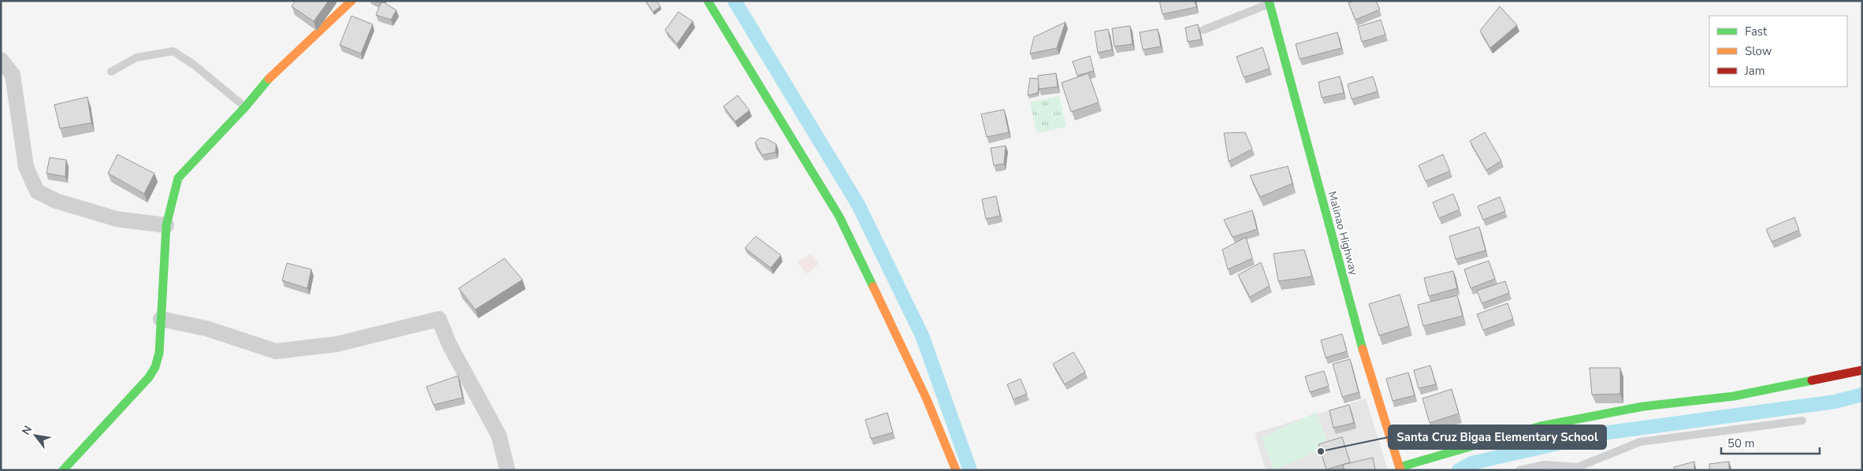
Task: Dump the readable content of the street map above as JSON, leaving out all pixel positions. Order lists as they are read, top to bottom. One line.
{"streets":{"street":["Malinao Highway"]},"places":["Santa Cruz Bigaa Elementary School"],"legend":["Fast","Slow","Jam"],"scale_bar":"50 m","north":"top left"}
